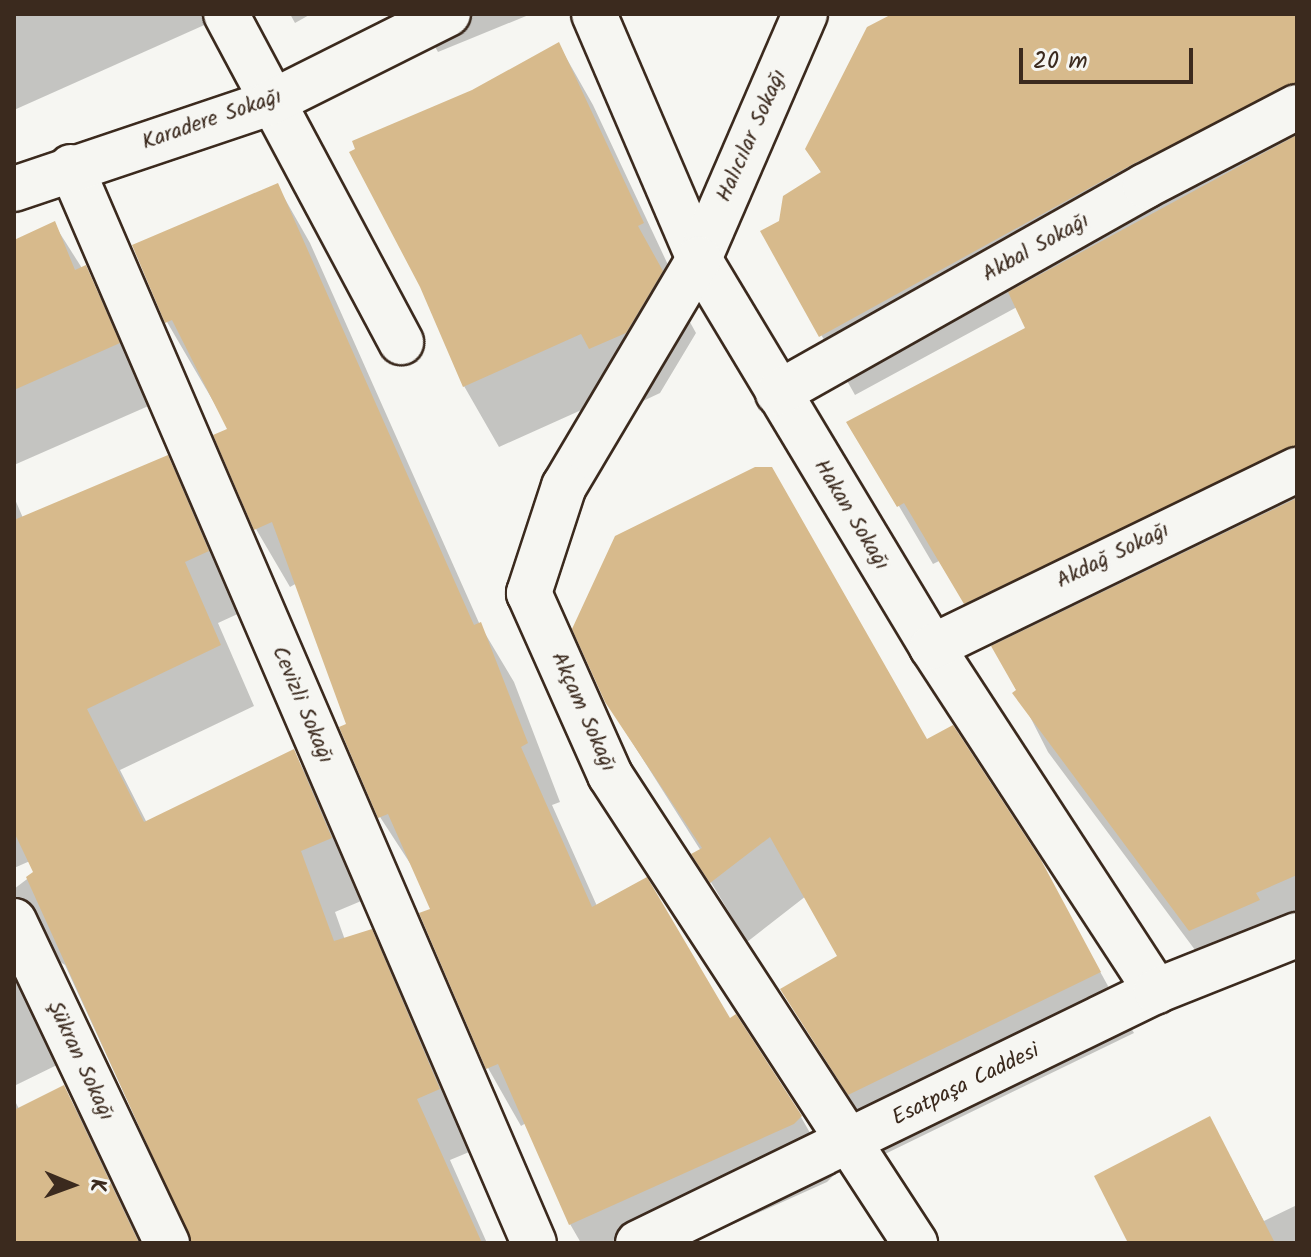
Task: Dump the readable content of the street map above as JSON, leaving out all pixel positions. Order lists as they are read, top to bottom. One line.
{"streets":{"street":["Karadere Sokağı","Halıcılar Sokağı","Akbal Sokağı","Hakan Sokağı","Akdağ Sokağı","Cevizli Sokağı","Akçam Sokağı","Şükran Sokağı","Esatpaşa Caddesi"]},"crossings":[["Karadere Sokağı","Cevizli Sokağı"],["Halıcılar Sokağı","Hakan Sokağı"],["Halıcılar Sokağı","Akçam Sokağı"],["Akbal Sokağı","Hakan Sokağı"],["Hakan Sokağı","Akdağ Sokağı"],["Hakan Sokağı","Akçam Sokağı"],["Hakan Sokağı","Esatpaşa Caddesi"],["Akçam Sokağı","Esatpaşa Caddesi"]],"scale_bar":"20 m","north":"right"}
